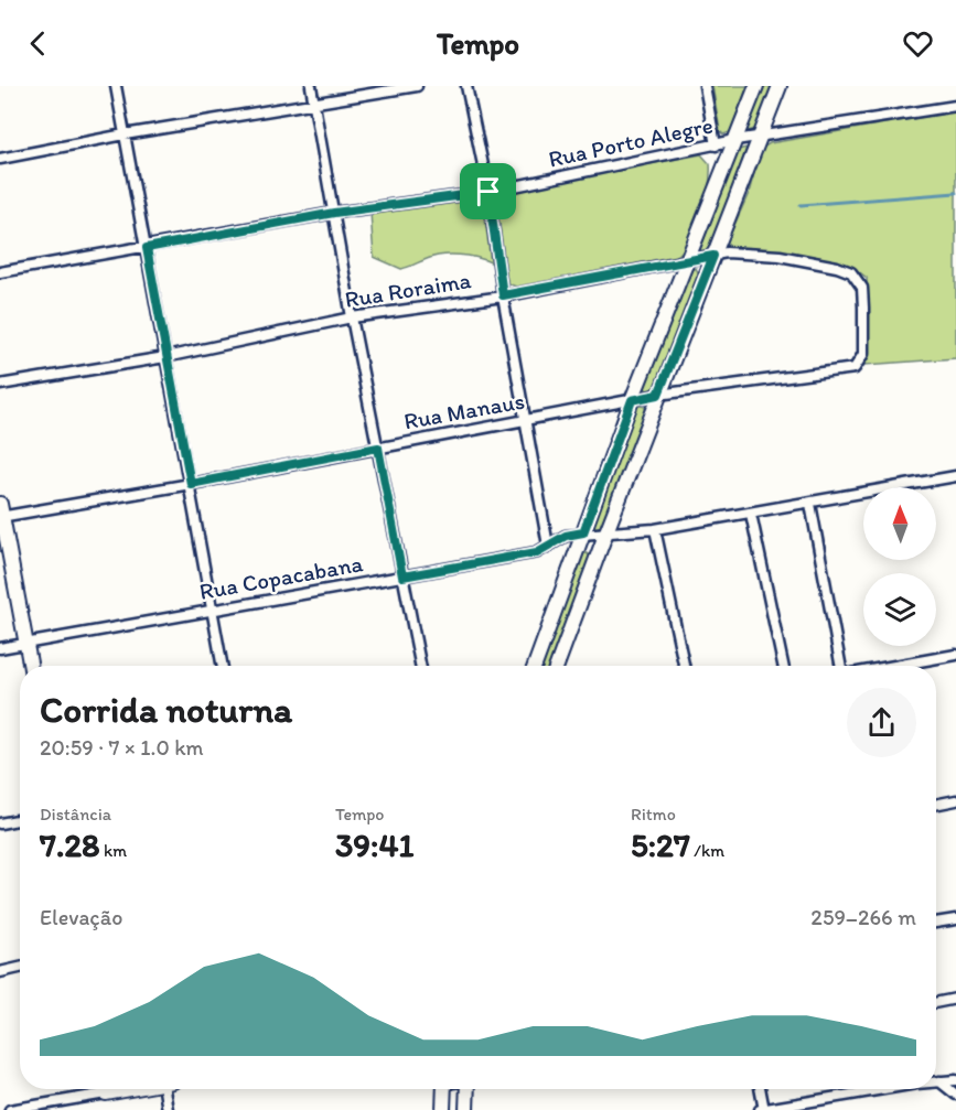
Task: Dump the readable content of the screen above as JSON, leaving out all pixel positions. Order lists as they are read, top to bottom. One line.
{"streets":{"street":["Rua Porto Alegre","Rua Roraima","Rua Manaus","Rua Copacabana"]},"crossings":[["Rua Roraima","Rua Manaus"]],"north":"top","page":{"header":"Tempo","heading":["Corrida noturna","20:59 · 7 × 1.0 km"],"stats":[["Distância","7.28 km"],["Tempo","39:41"],["Ritmo","5:27 /km"]],"chart":["Elevação","259–266 m"]}}
